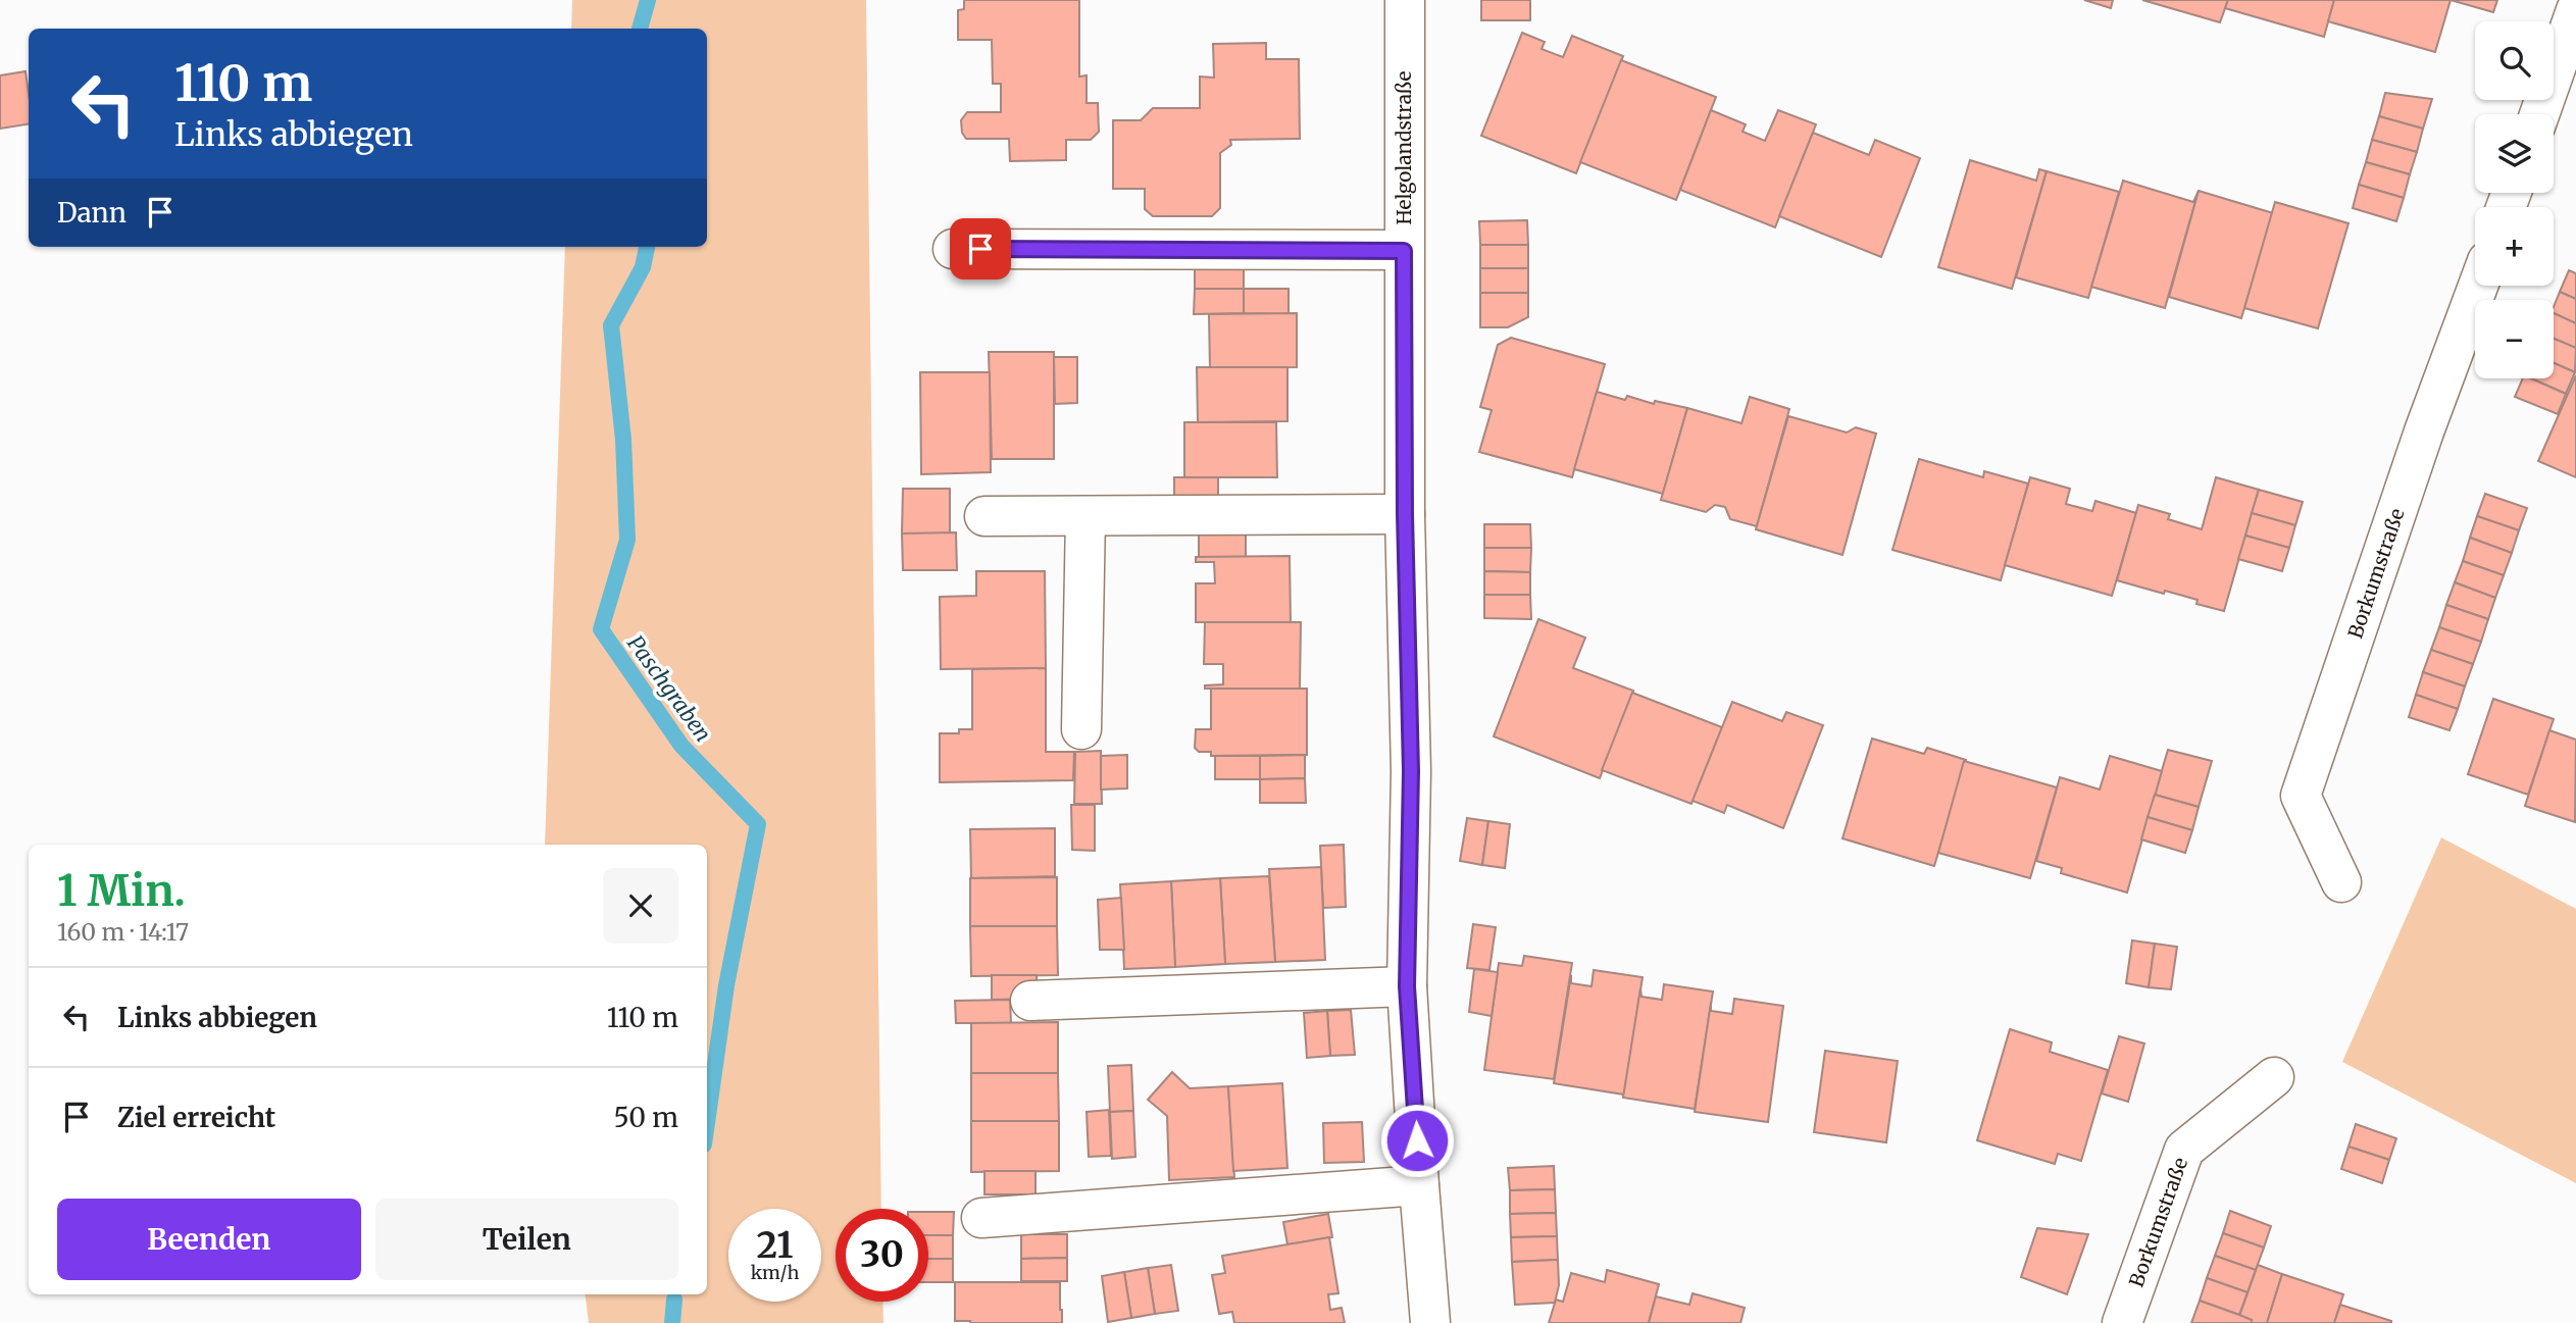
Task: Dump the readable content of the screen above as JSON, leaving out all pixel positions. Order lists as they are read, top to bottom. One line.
{"streets":{"street":["Helgolandstraße","Borkumstraße"]},"water":["Paschgraben"],"page":{"map_buttons":["+","−"],"turn":["110 m","Links abbiegen"],"then":"Dann","heading":["1 Min.","160 m · 14:17"],"list":[{"name":"Links abbiegen","value":"110 m"},{"name":"Ziel erreicht","value":"50 m"}],"buttons":["Beenden","Teilen"],"speed":"21 km/h","limit":"30"}}
